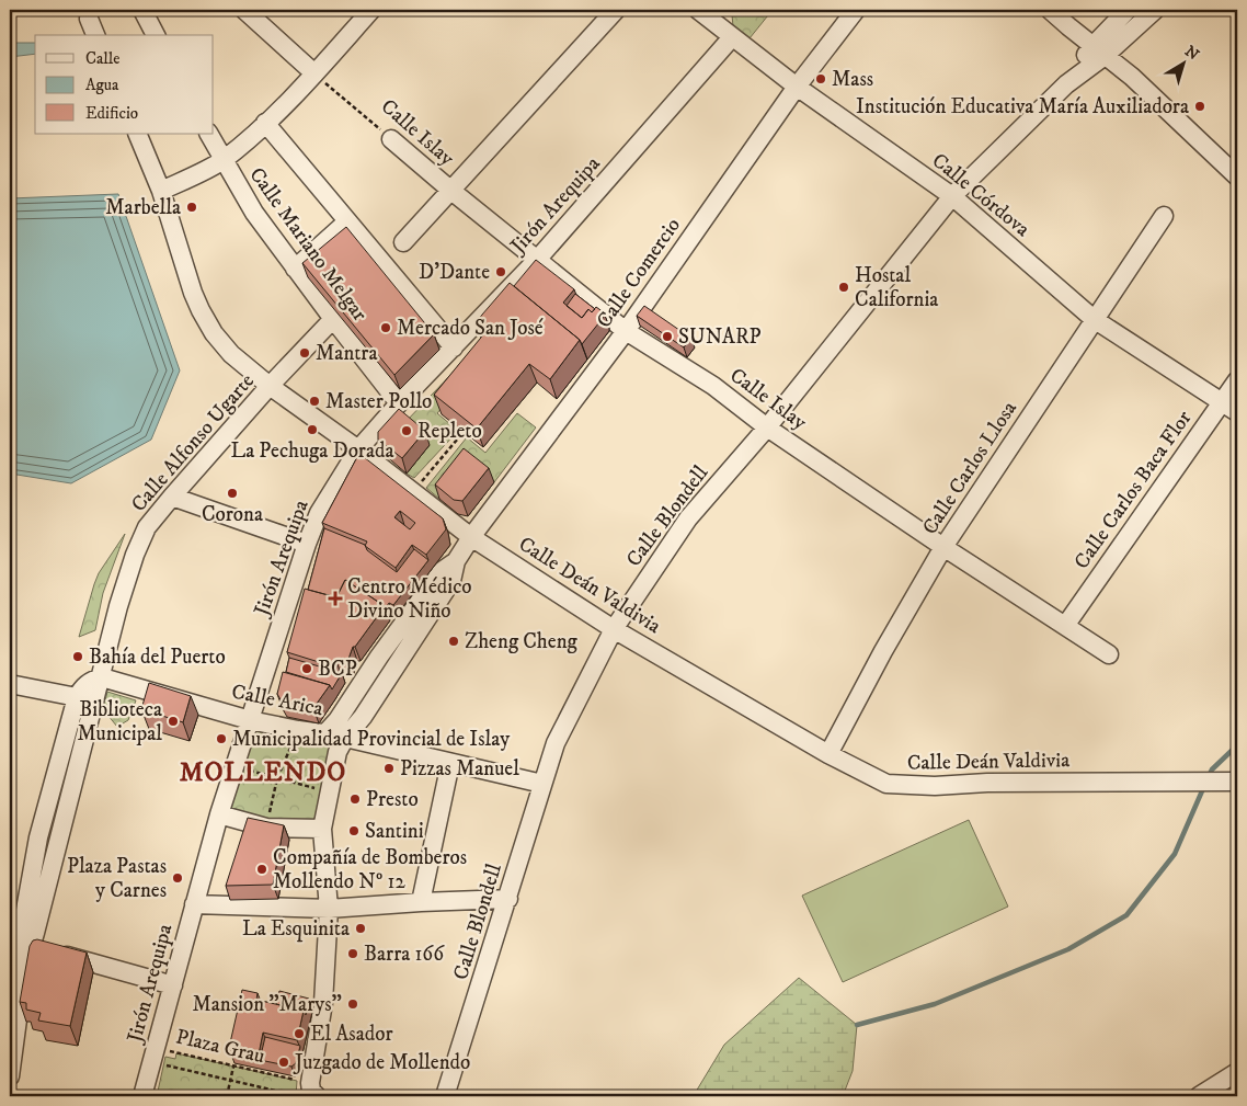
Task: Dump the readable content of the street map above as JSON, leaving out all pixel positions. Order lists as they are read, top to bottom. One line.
{"streets":{"street":["Calle Islay","Calle Córdova","Jirón Arequipa","Calle Mariano Melgar","Calle Comercio","Calle Alfonso Ugarte","Calle Carlos Llosa","Calle Carlos Baca Flor","Calle Blondell","Calle Deán Valdivia","Calle Arica"],"path":["Plaza Grau"]},"crossings":[["Calle Islay","Jirón Arequipa"],["Calle Islay","Calle Comercio"],["Calle Islay","Calle Carlos Llosa"],["Calle Islay","Calle Carlos Baca Flor"],["Calle Islay","Calle Blondell"],["Calle Córdova","Jirón Arequipa"],["Calle Córdova","Calle Comercio"],["Calle Córdova","Calle Carlos Llosa"],["Calle Córdova","Calle Carlos Baca Flor"],["Calle Córdova","Calle Blondell"],["Jirón Arequipa","Calle Mariano Melgar"],["Jirón Arequipa","Calle Deán Valdivia"],["Jirón Arequipa","Calle Arica"],["Jirón Arequipa","Plaza Grau"],["Calle Mariano Melgar","Calle Alfonso Ugarte"],["Calle Comercio","Calle Deán Valdivia"],["Calle Comercio","Calle Arica"],["Calle Comercio","Plaza Grau"],["Calle Alfonso Ugarte","Calle Deán Valdivia"],["Calle Alfonso Ugarte","Calle Arica"],["Calle Carlos Llosa","Calle Deán Valdivia"],["Calle Blondell","Calle Deán Valdivia"],["Calle Blondell","Calle Arica"]],"districts":["MOLLENDO"],"places":{"other":["Mass","Institución Educativa María Auxiliadora","Marbella","D'Dante","Hostal California","Mercado San José","SUNARP","Mantra","Master Pollo","La Pechuga Dorada","Repleto","Corona","Zheng Cheng","Bahía del Puerto","BCP","Biblioteca Municipal","Municipalidad Provincial de Islay","Pizzas Manuel","Presto","Santini","Compañía de Bomberos Mollendo Nº 12","Plaza Pastas y Carnes","La Esquinita","Barra 166","Mansion \"Marys\"","El Asador","Juzgado de Mollendo"],"health":["Centro Médico Divino Niño"]},"legend":["Calle","Agua","Edificio"],"north":"top right"}
